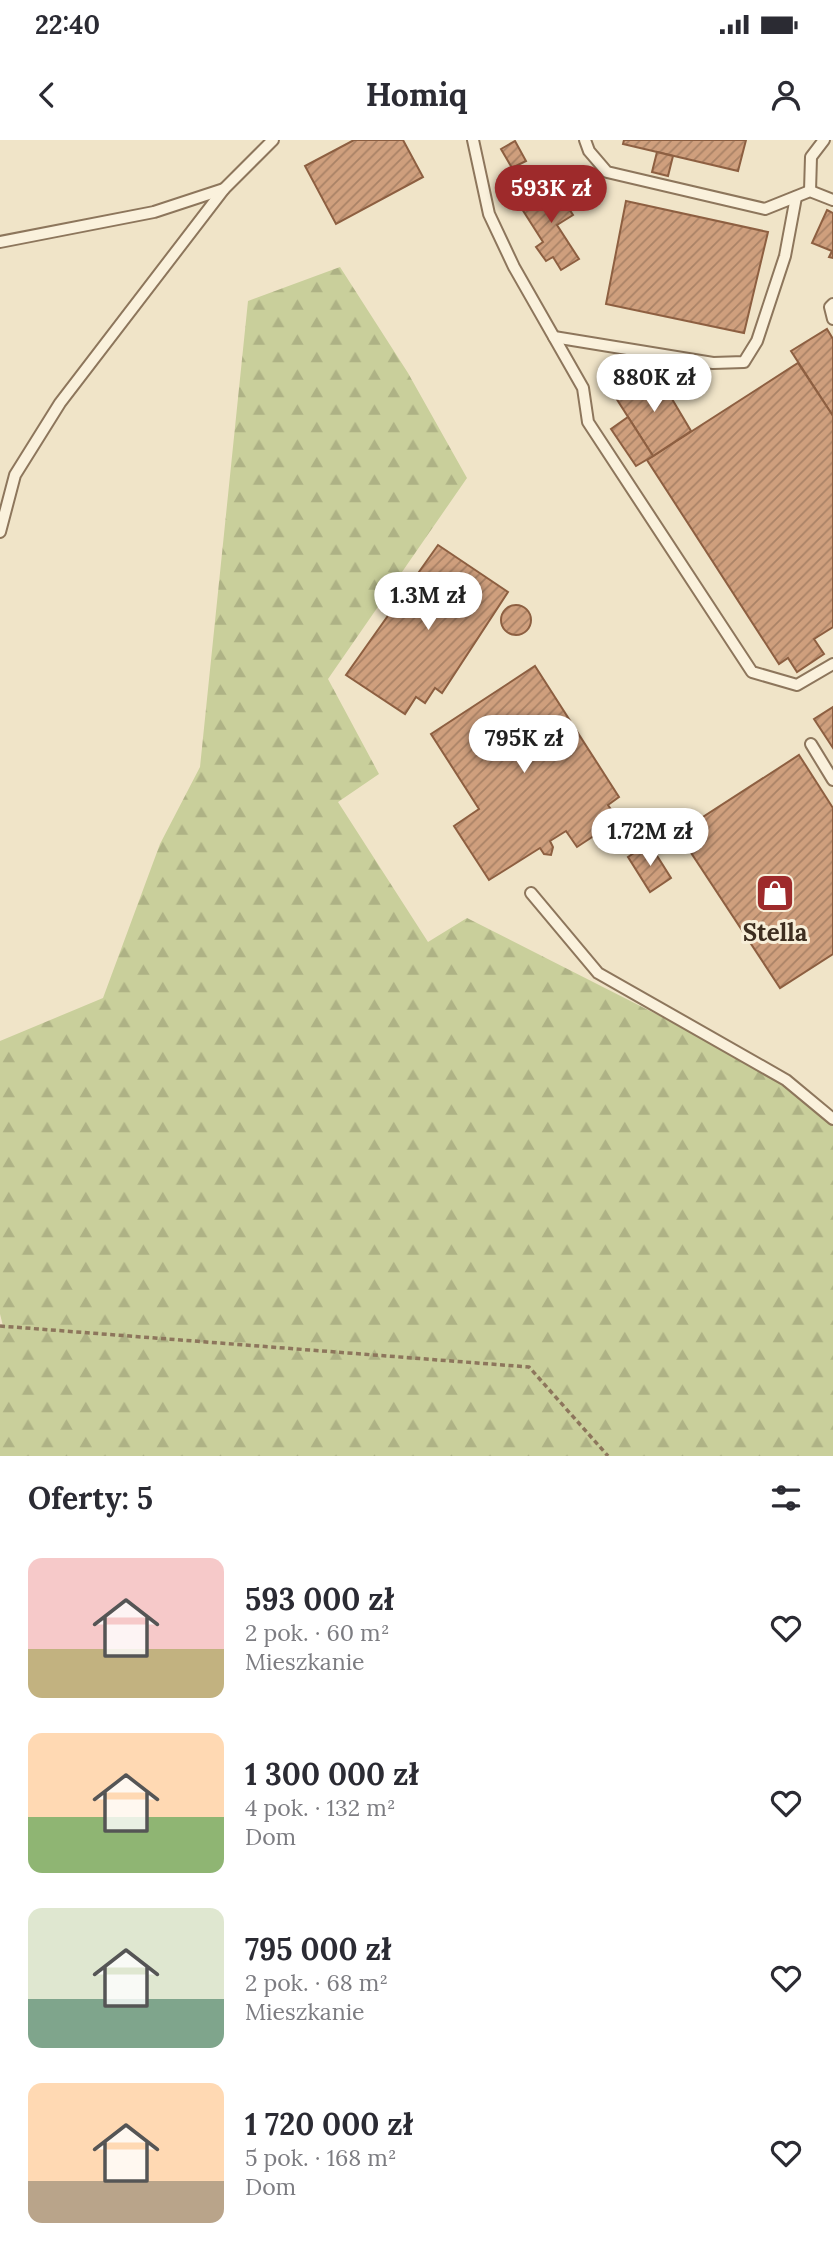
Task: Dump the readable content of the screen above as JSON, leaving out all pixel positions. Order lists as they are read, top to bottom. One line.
{"places":{"shop":["Stella"]},"page":{"status":"22:40","header":"Homiq","price":["593K zł","880K zł","1.3M zł","795K zł","1.72M zł"],"heading":"Oferty: 5","list":[{"name":"593 000 zł","note":"2 pok. · 60 m² · Mieszkanie"},{"name":"1 300 000 zł","note":"4 pok. · 132 m² · Dom"},{"name":"795 000 zł","note":"2 pok. · 68 m² · Mieszkanie"},{"name":"1 720 000 zł","note":"5 pok. · 168 m² · Dom"}]}}
